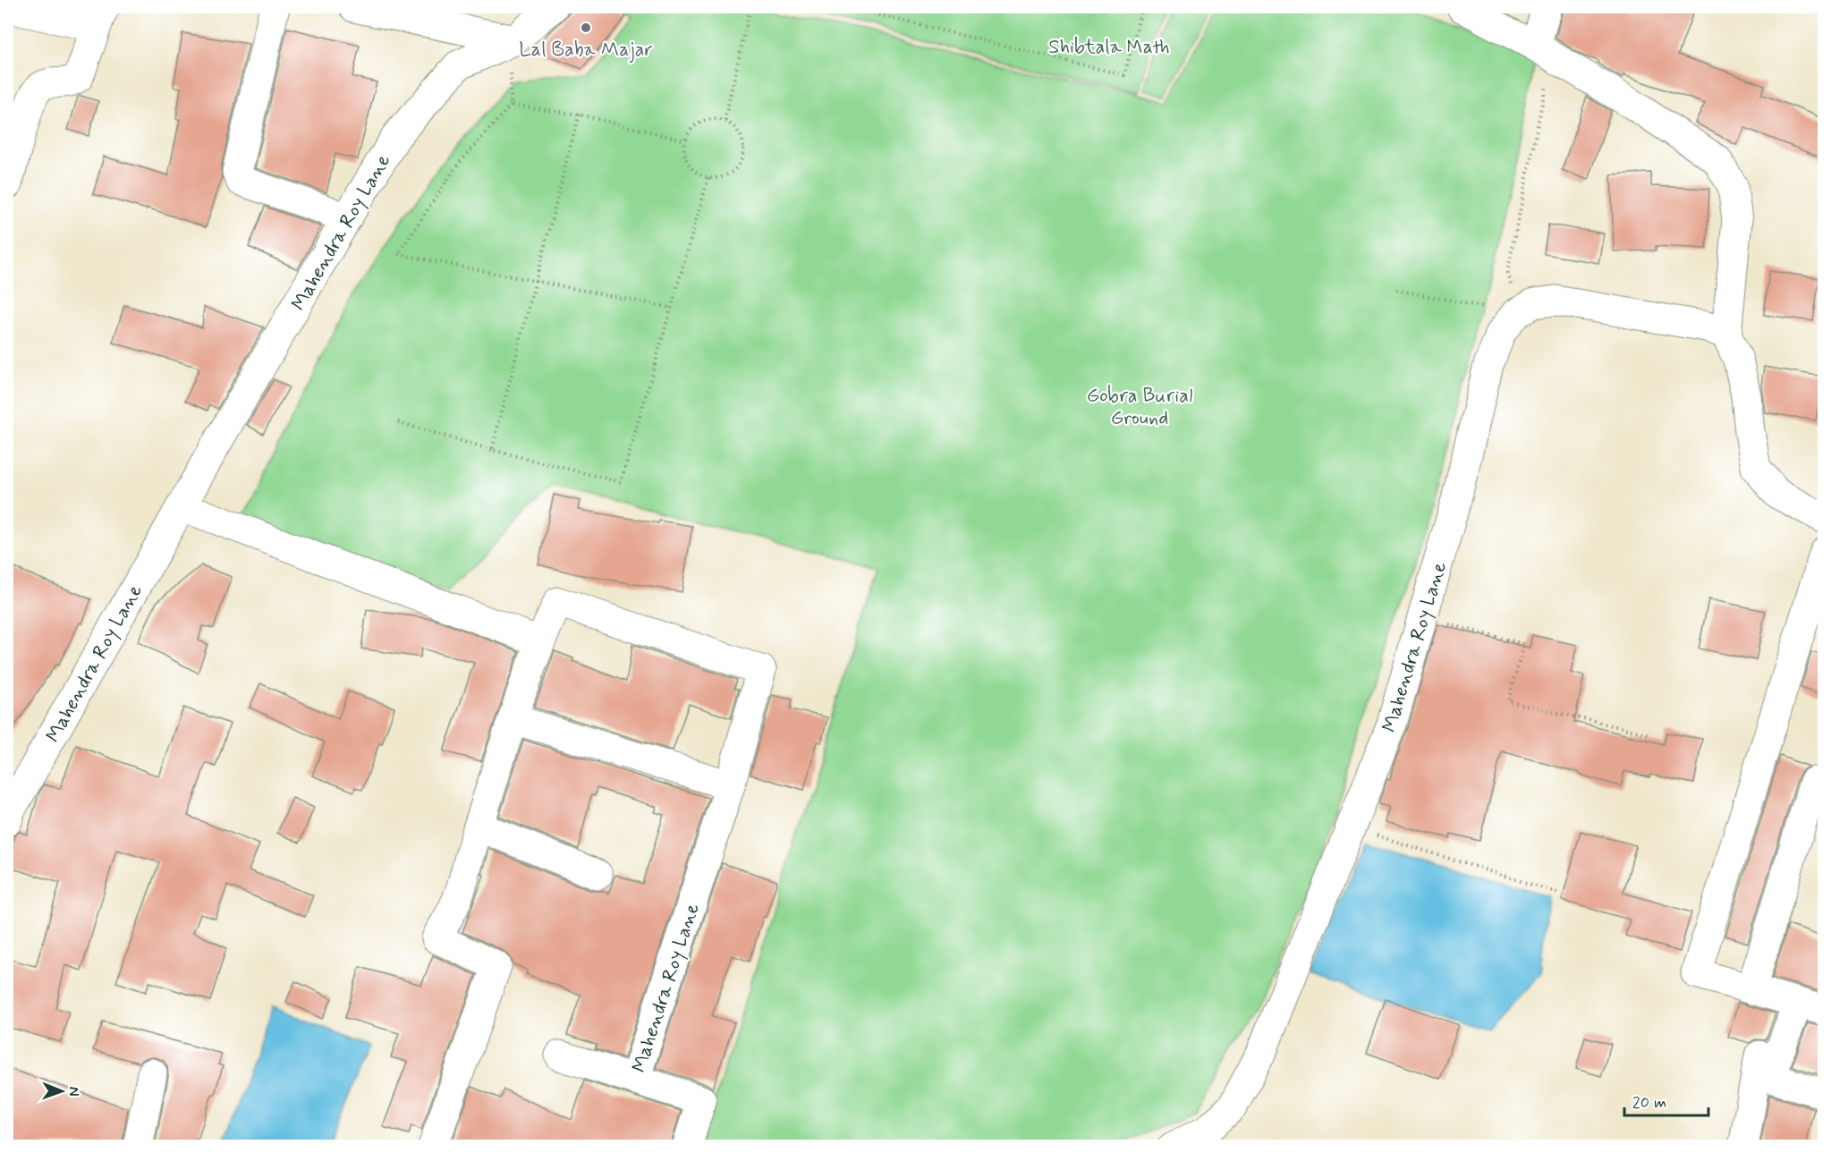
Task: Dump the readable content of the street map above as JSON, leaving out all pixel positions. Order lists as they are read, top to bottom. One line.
{"streets":{"street":["Mahendra Roy Lane"]},"parks":["Shibtala Math","Gobra Burial Ground"],"places":["Lal Baba Majar"],"scale_bar":"20 m","north":"right"}
